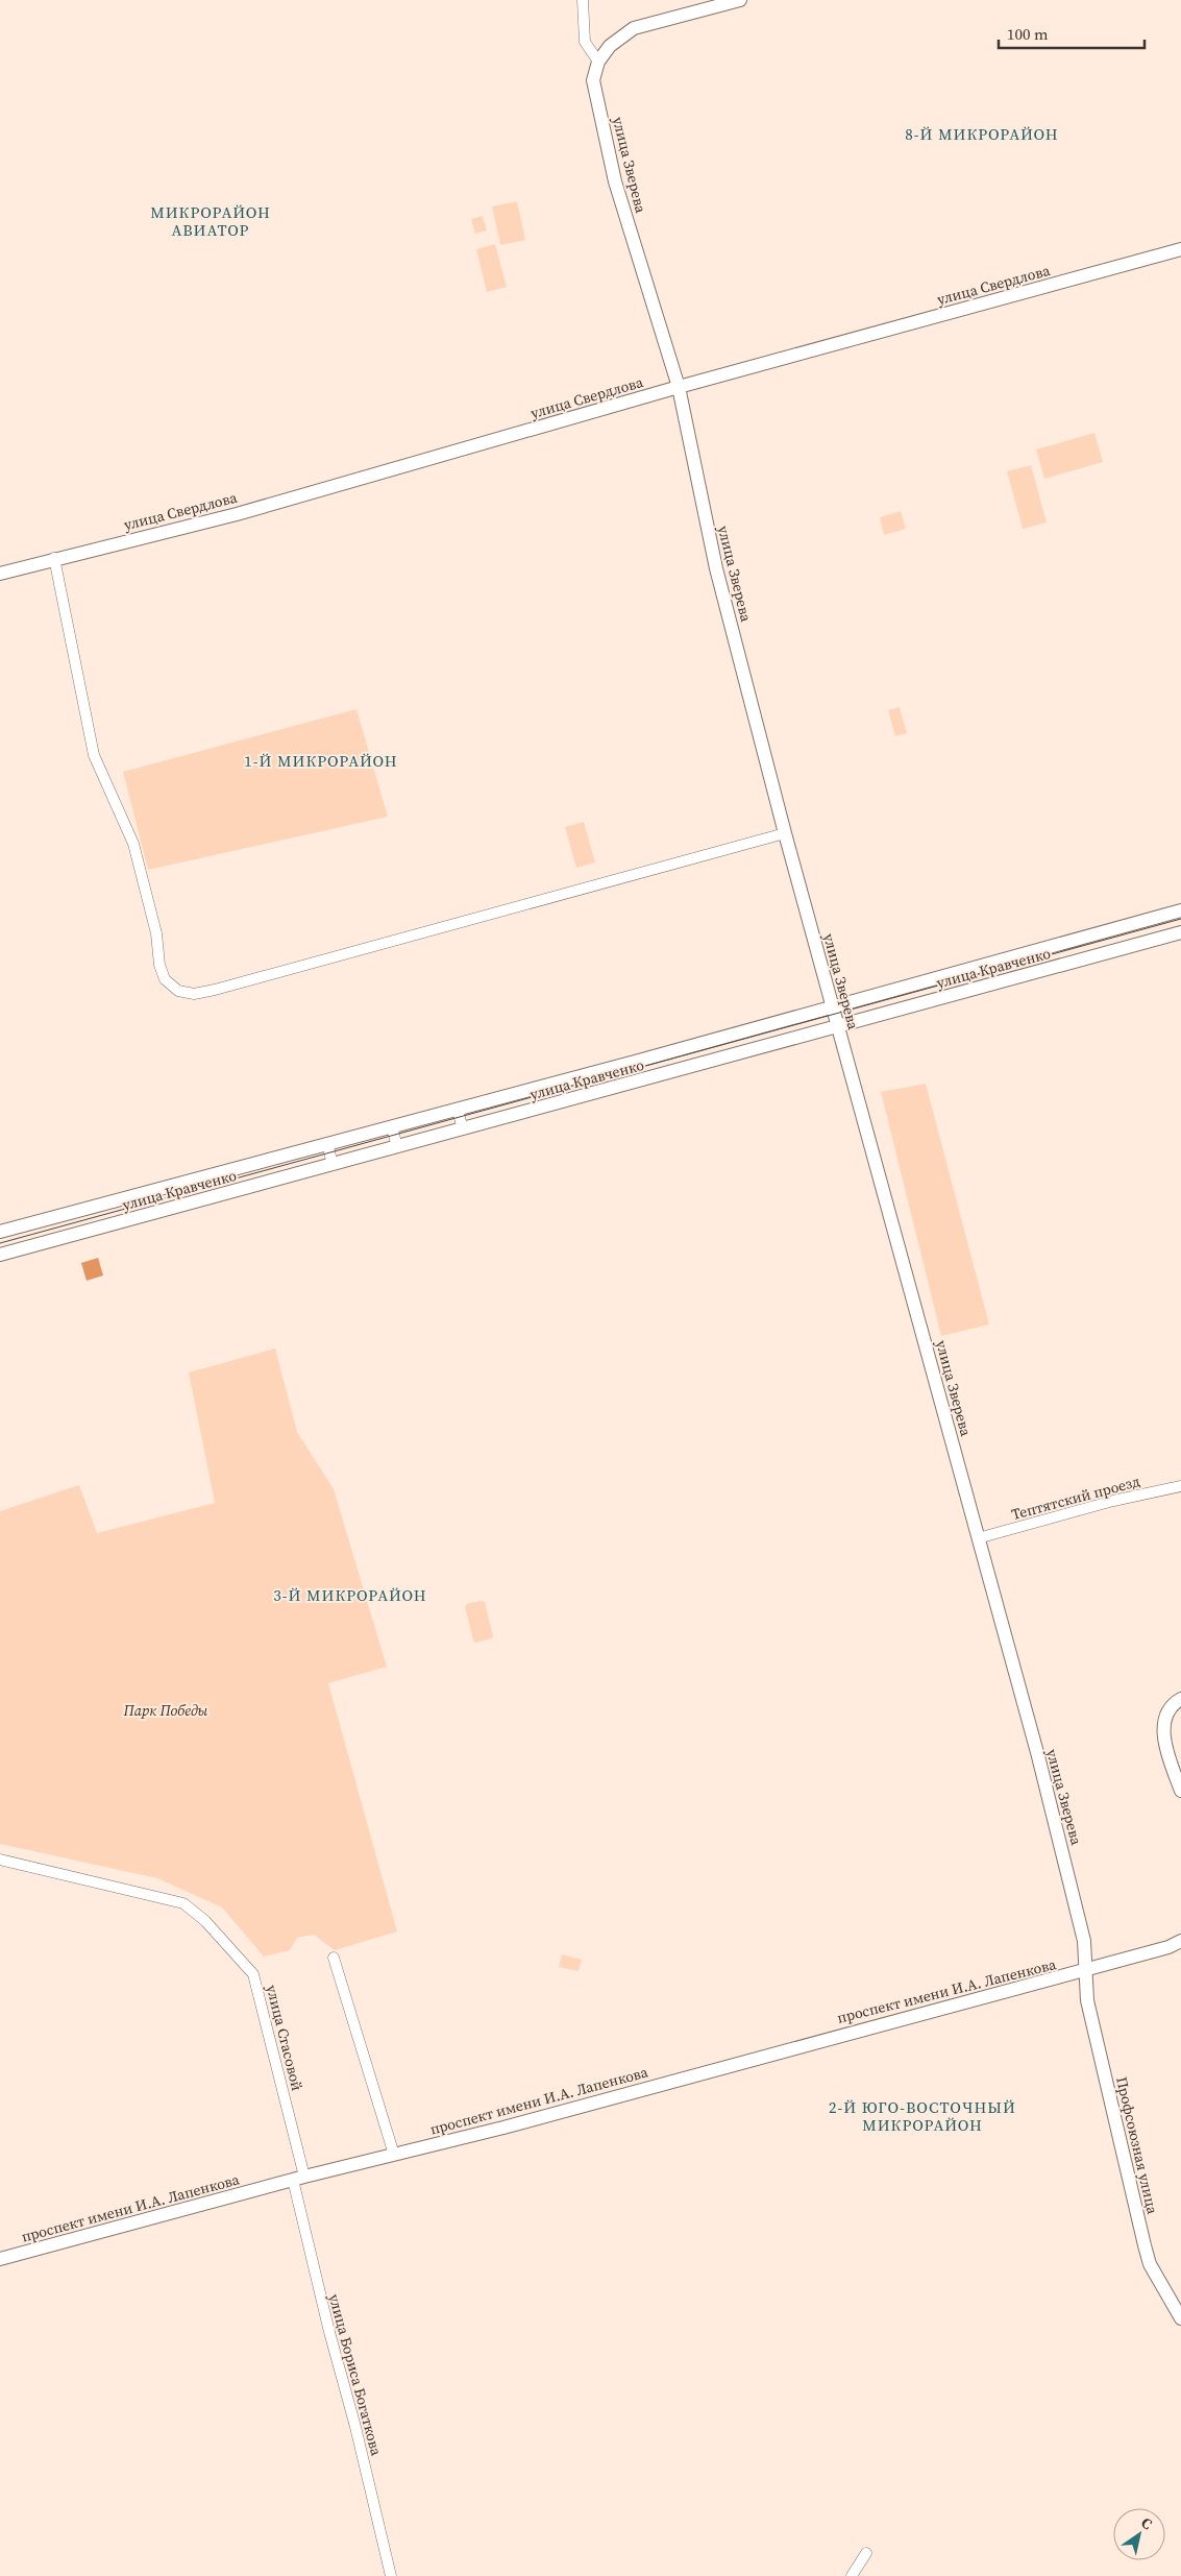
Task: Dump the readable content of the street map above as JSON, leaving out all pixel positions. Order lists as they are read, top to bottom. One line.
{"streets":{"main road":["улица Зверева","улица Свердлова","улица Кравченко","проспект имени И.А. Лапенкова","Профсоюзная улица"],"street":["Тептятский проезд","улица Стасовой","улица Бориса Богаткова"]},"crossings":[["улица Зверева","улица Свердлова"],["улица Зверева","улица Кравченко"],["улица Зверева","Тептятский проезд"],["улица Зверева","проспект имени И.А. Лапенкова"],["улица Зверева","Профсоюзная улица"],["проспект имени И.А. Лапенкова","улица Стасовой"],["проспект имени И.А. Лапенкова","Профсоюзная улица"],["проспект имени И.А. Лапенкова","улица Бориса Богаткова"],["улица Стасовой","улица Бориса Богаткова"]],"districts":["8-Й МИКРОРАЙОН","МИКРОРАЙОН АВИАТОР","1-Й МИКРОРАЙОН","3-Й МИКРОРАЙОН","2-Й ЮГО-ВОСТОЧНЫЙ МИКРОРАЙОН"],"parks":["Парк Победы"],"scale_bar":"100 m","north":"top right"}
